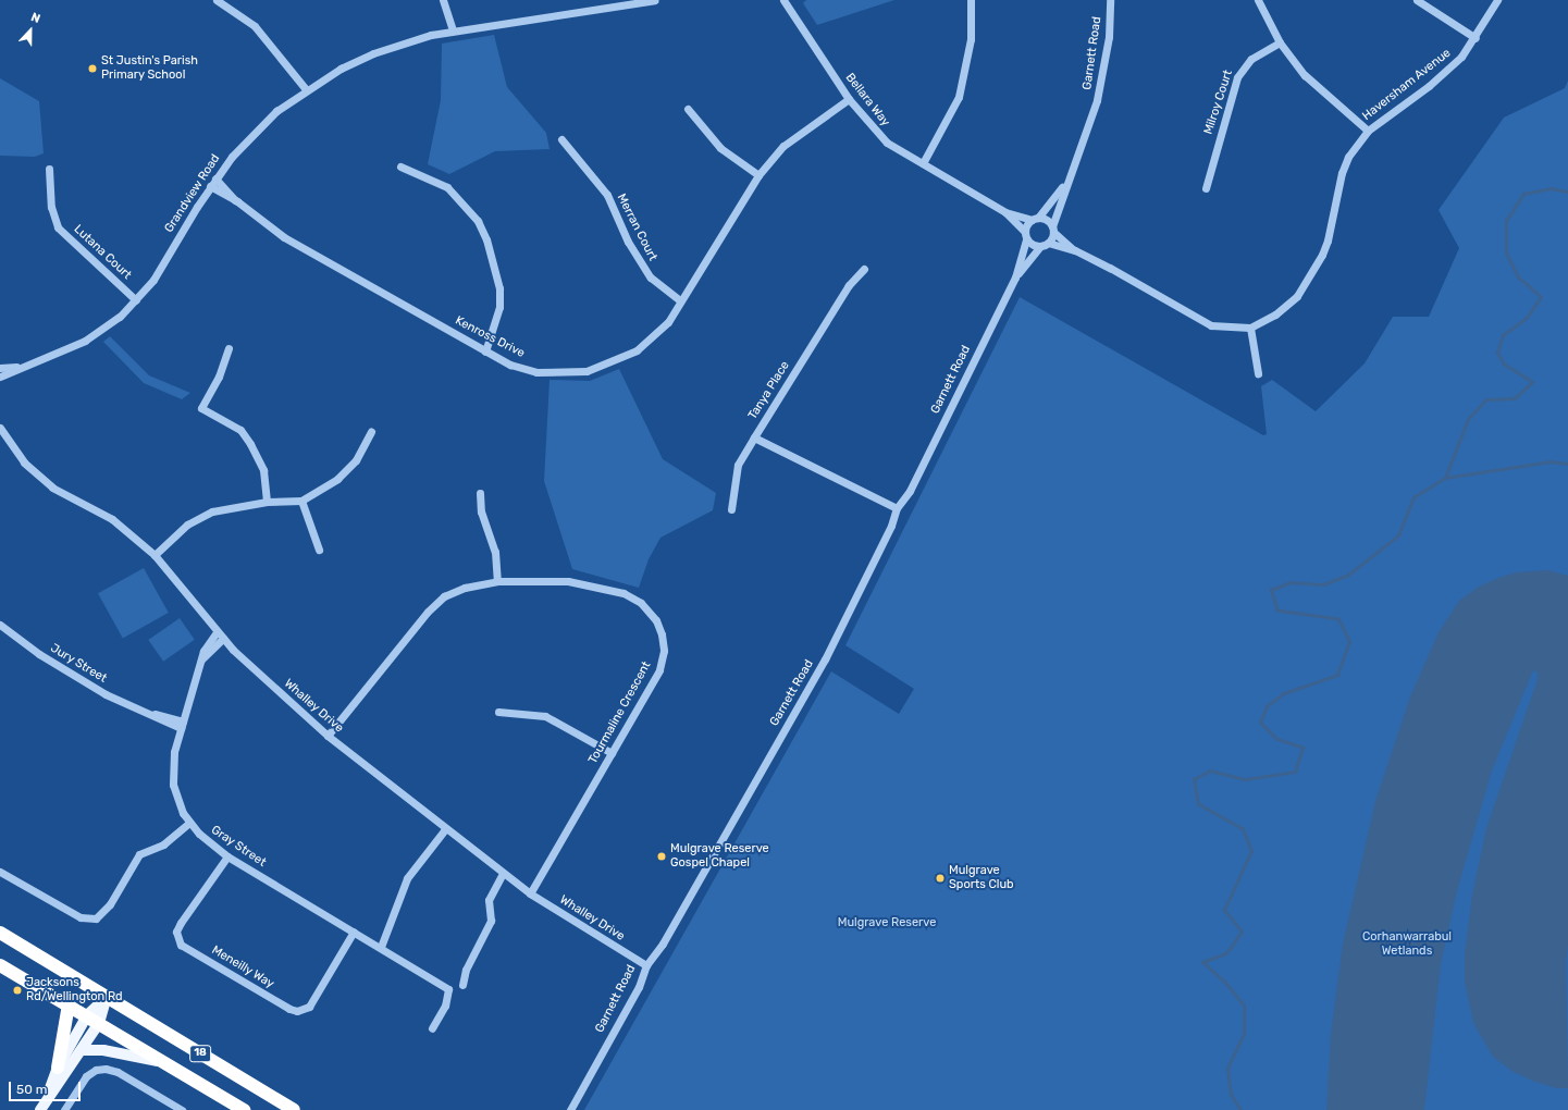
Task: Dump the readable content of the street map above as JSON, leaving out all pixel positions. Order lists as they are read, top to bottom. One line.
{"streets":{"highway":["18"],"street":["Garnett Road","Haversham Avenue","Bellara Way","Milroy Court","Grandview Road","Merran Court","Lutana Court","Kenross Drive","Tanya Place","Jury Street","Whalley Drive","Tourmaline Crescent","Gray Street","Meneilly Way"]},"crossings":[["Garnett Road","Haversham Avenue"],["Garnett Road","Bellara Way"],["Garnett Road","Tanya Place"],["Garnett Road","Whalley Drive"],["Haversham Avenue","Bellara Way"],["Bellara Way","Kenross Drive"],["Grandview Road","Lutana Court"],["Grandview Road","Kenross Drive"],["Merran Court","Kenross Drive"],["Jury Street","Gray Street"],["Whalley Drive","Tourmaline Crescent"],["Whalley Drive","Gray Street"],["Gray Street","Meneilly Way"]],"parks":["Mulgrave Reserve","Corhanwarrabul Wetlands"],"places":["St Justin's Parish Primary School","Mulgrave Reserve Gospel Chapel","Mulgrave Sports Club","Jacksons Rd/Wellington Rd"],"scale_bar":"50 m","north":"top"}
